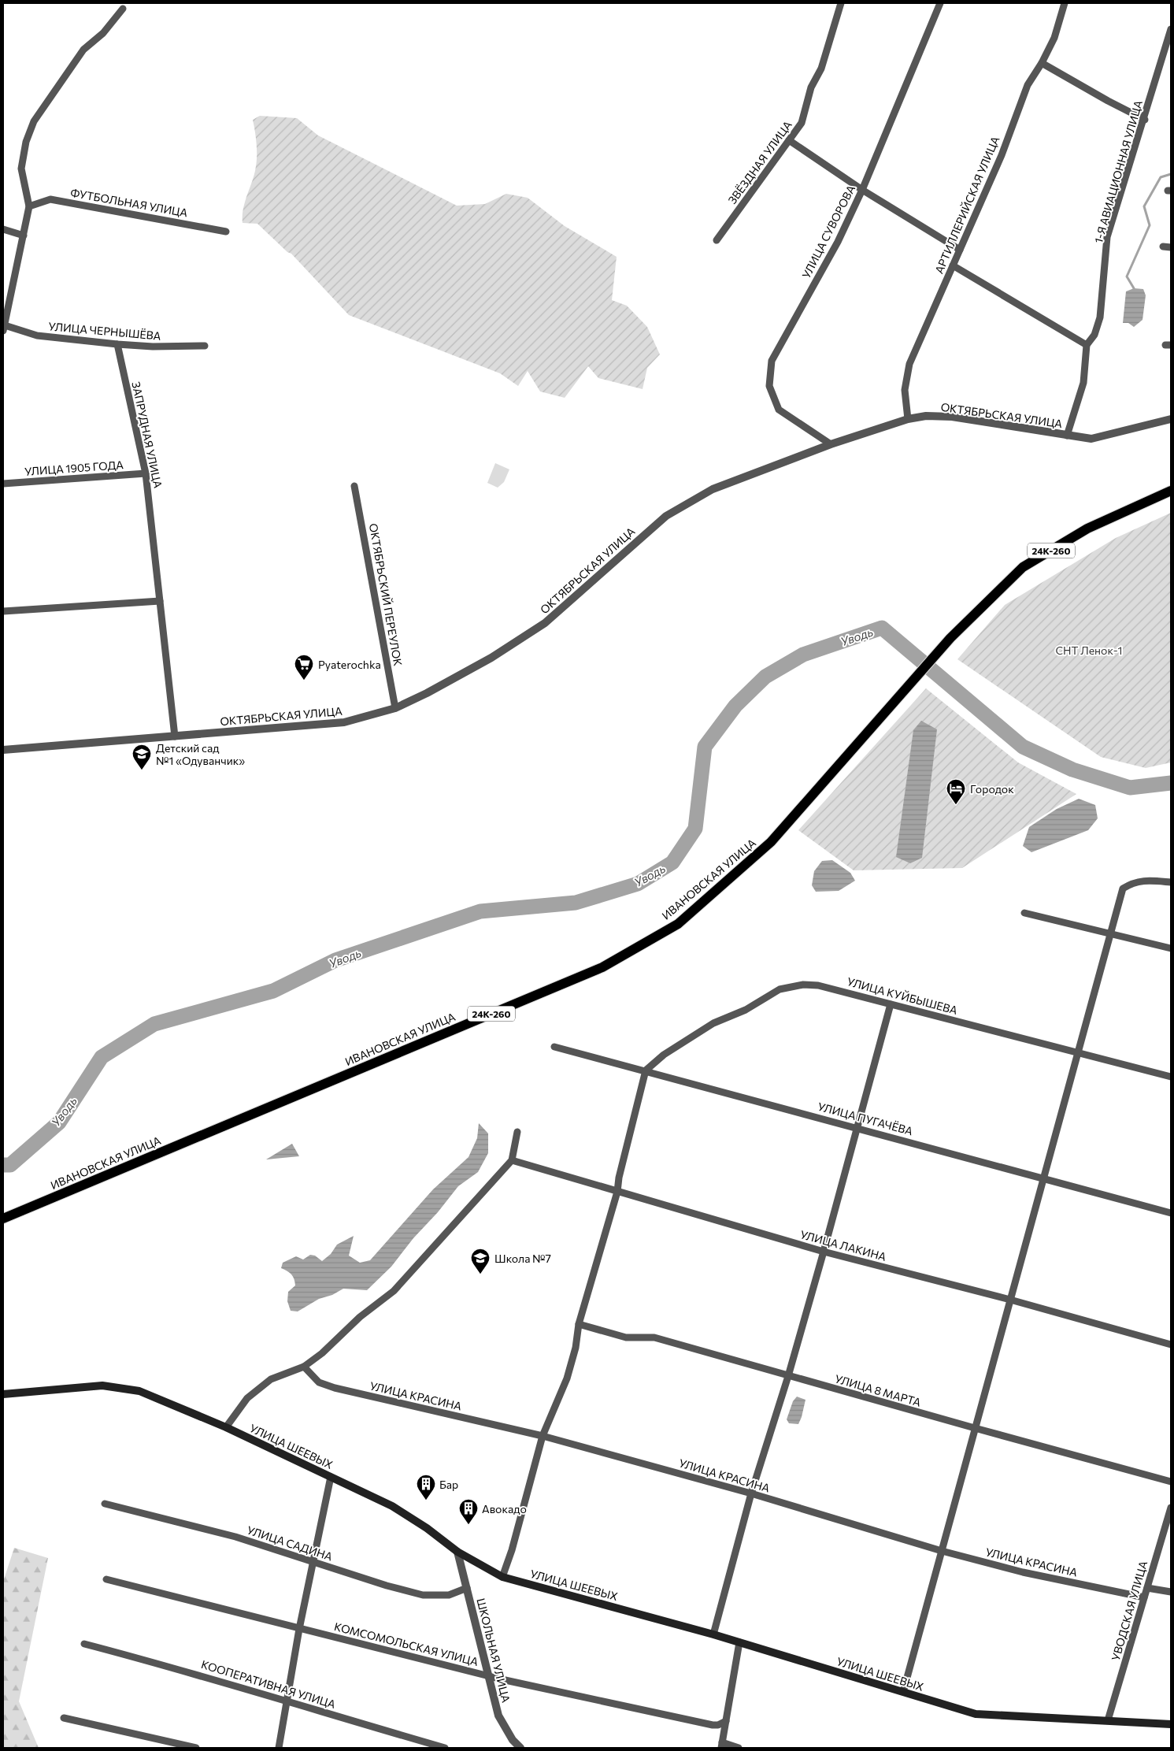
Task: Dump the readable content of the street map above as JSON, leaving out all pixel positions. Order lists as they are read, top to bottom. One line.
{"streets":{"main road":["24К-260","ИВАНОВСКАЯ УЛИЦА","УЛИЦА ШЕЕВЫХ"],"street":["ЗВЁЗДНАЯ УЛИЦА","1-Я АВИАЦИОННАЯ УЛИЦА","ФУТБОЛЬНАЯ УЛИЦА","АРТИЛЛЕРИЙСКАЯ УЛИЦА","УЛИЦА СУВОРОВА","УЛИЦА ЧЕРНЫШЁВА","ОКТЯБРЬСКАЯ УЛИЦА","ЗАПРУДНАЯ УЛИЦА","УЛИЦА 1905 ГОДА","ОКТЯБРЬСКИЙ ПЕРЕУЛОК","УЛИЦА КУЙБЫШЕВА","УЛИЦА ПУГАЧЁВА","УЛИЦА ЛАКИНА","УЛИЦА 8 МАРТА","УЛИЦА КРАСИНА","УЛИЦА САДИНА","УВОДСКАЯ УЛИЦА","КОМСОМОЛЬСКАЯ УЛИЦА","ШКОЛЬНАЯ УЛИЦА","КООПЕРАТИВНАЯ УЛИЦА"]},"crossings":[["1-Я АВИАЦИОННАЯ УЛИЦА","ОКТЯБРЬСКАЯ УЛИЦА"],["АРТИЛЛЕРИЙСКАЯ УЛИЦА","ОКТЯБРЬСКАЯ УЛИЦА"],["УЛИЦА СУВОРОВА","ОКТЯБРЬСКАЯ УЛИЦА"],["УЛИЦА ЧЕРНЫШЁВА","ЗАПРУДНАЯ УЛИЦА"],["ОКТЯБРЬСКАЯ УЛИЦА","ЗАПРУДНАЯ УЛИЦА"],["ОКТЯБРЬСКАЯ УЛИЦА","ОКТЯБРЬСКИЙ ПЕРЕУЛОК"],["ЗАПРУДНАЯ УЛИЦА","УЛИЦА 1905 ГОДА"],["УЛИЦА КУЙБЫШЕВА","УЛИЦА ПУГАЧЁВА"],["УЛИЦА КРАСИНА","УВОДСКАЯ УЛИЦА"],["УЛИЦА ШЕЕВЫХ","УВОДСКАЯ УЛИЦА"],["УЛИЦА ШЕЕВЫХ","ШКОЛЬНАЯ УЛИЦА"],["УЛИЦА САДИНА","ШКОЛЬНАЯ УЛИЦА"],["КОМСОМОЛЬСКАЯ УЛИЦА","ШКОЛЬНАЯ УЛИЦА"]],"water":["Уводь"],"parks":["СНТ Ленок-1"],"places":{"supermarket":["Pyaterochka"],"school or university":["Детский сад №1 «Одуванчик»","Школа №7"],"hotel":["Городок"],"building":["Бар","Авокадо"]}}
